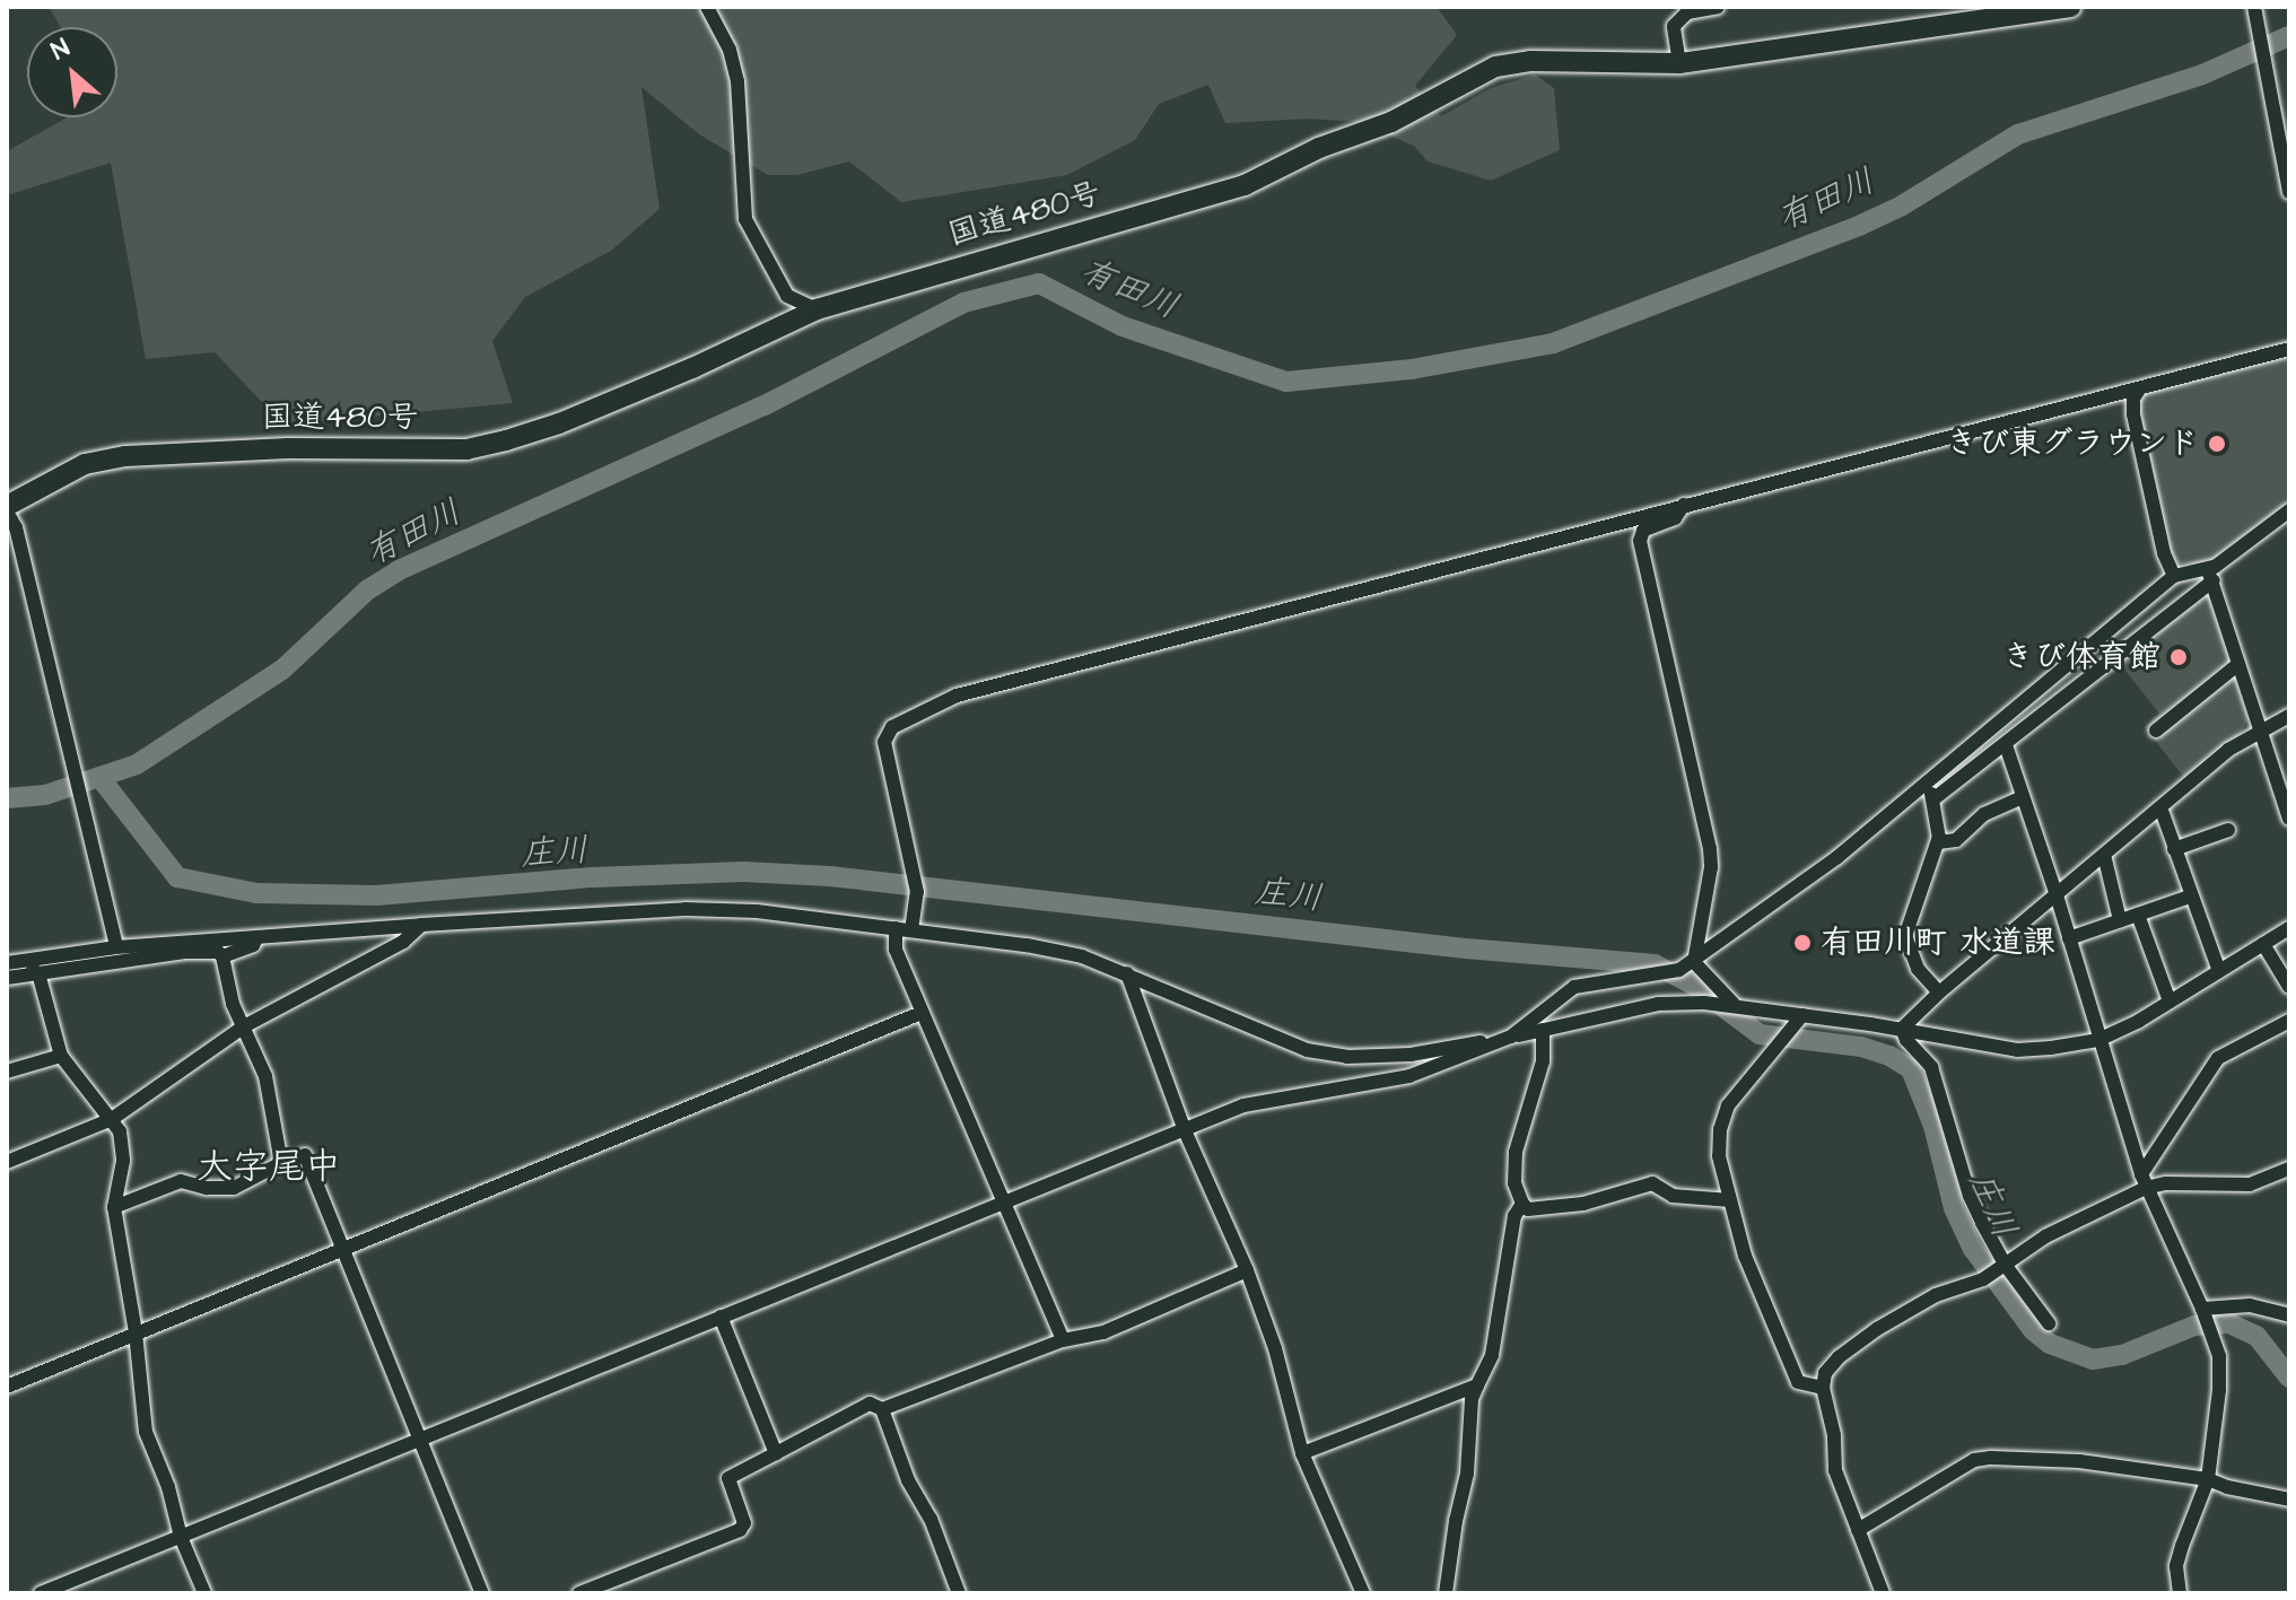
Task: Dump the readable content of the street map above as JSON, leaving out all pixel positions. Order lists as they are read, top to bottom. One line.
{"streets":{"highway":["国道480号"]},"districts":["大字尾中"],"water":["有田川","庄川"],"places":["きび東グラウンド","きび体育館","有田川町 水道課"],"north":"top left"}
